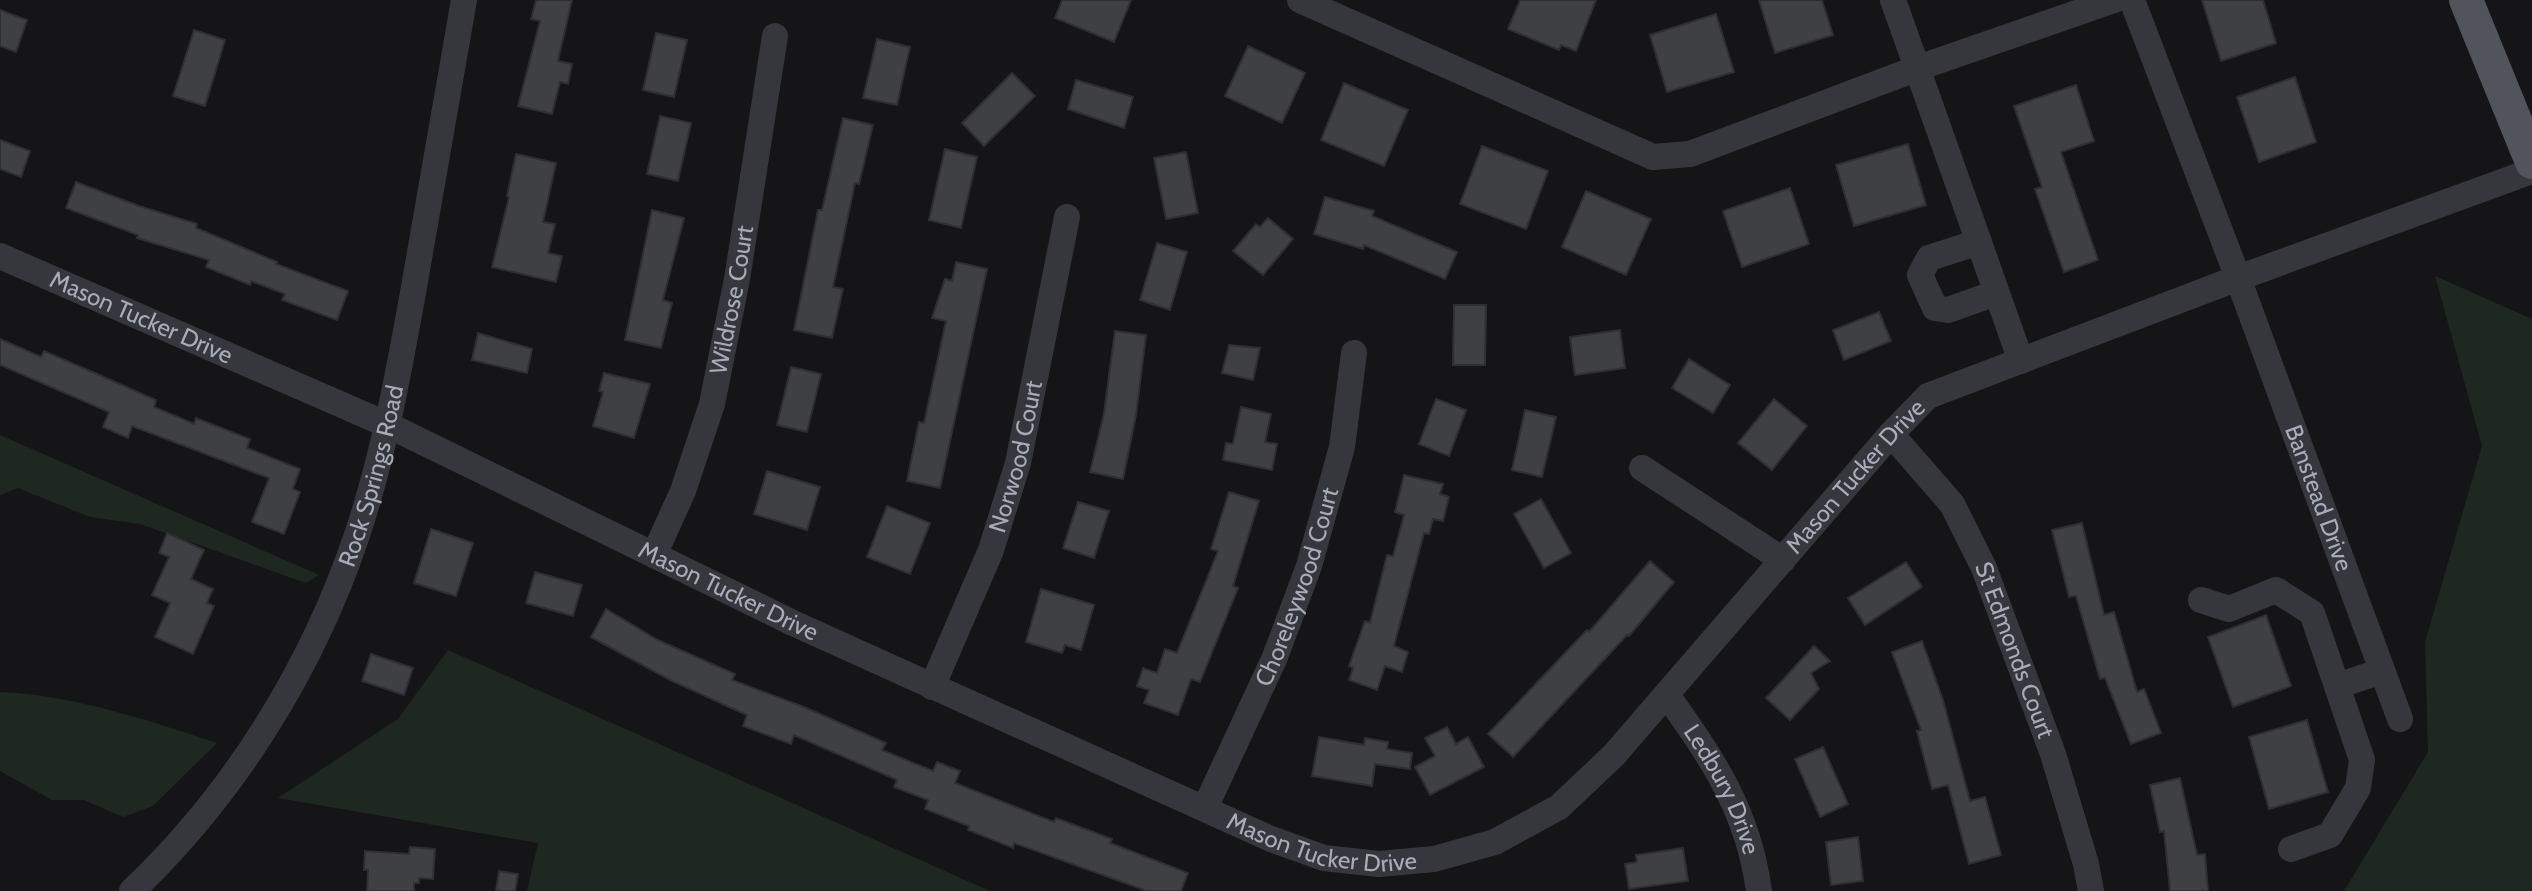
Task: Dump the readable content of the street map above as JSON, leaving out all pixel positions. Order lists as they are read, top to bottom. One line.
{"streets":{"street":["Wildrose Court","Mason Tucker Drive","Norwood Court","Rock Springs Road","Banstead Drive","Choreleywood Court","St Edmonds Court","Ledbury Drive"]},"crossings":[["Wildrose Court","Mason Tucker Drive"],["Mason Tucker Drive","Norwood Court"],["Mason Tucker Drive","Rock Springs Road"],["Mason Tucker Drive","Banstead Drive"],["Mason Tucker Drive","Choreleywood Court"],["Mason Tucker Drive","St Edmonds Court"],["Mason Tucker Drive","Ledbury Drive"]]}
